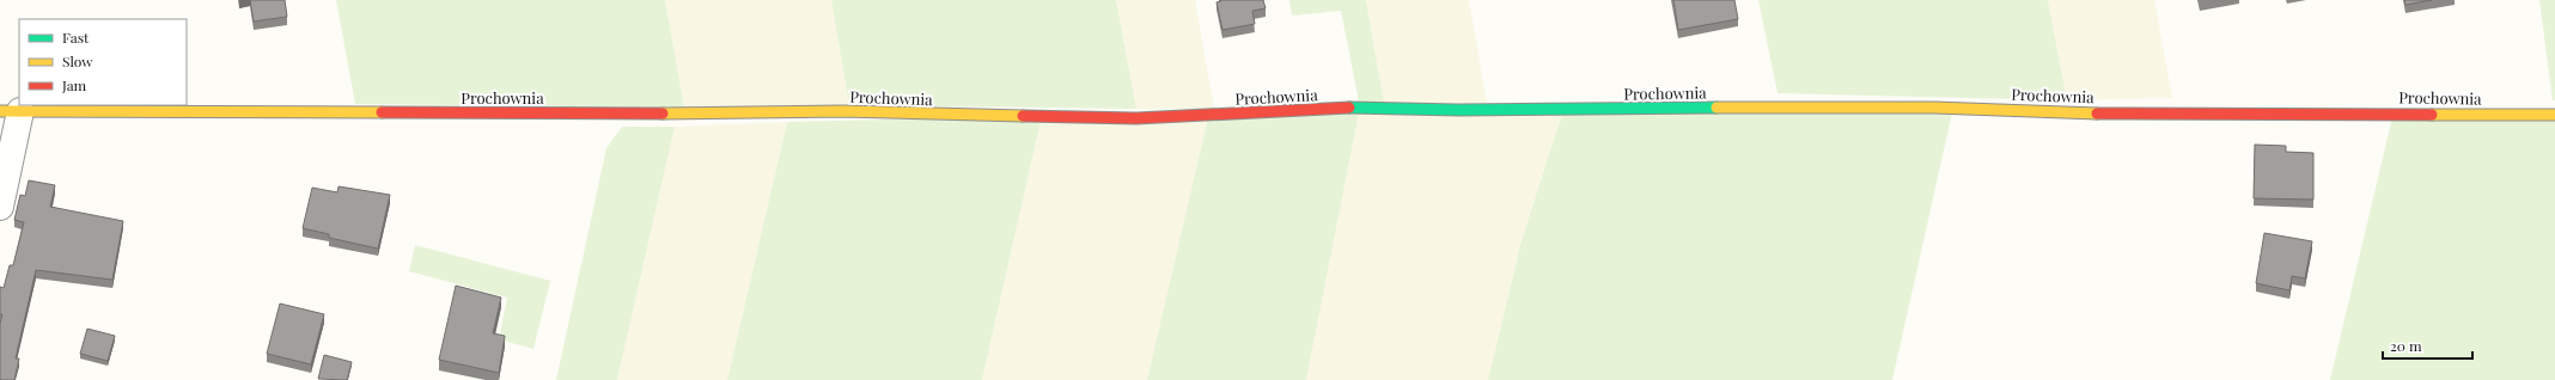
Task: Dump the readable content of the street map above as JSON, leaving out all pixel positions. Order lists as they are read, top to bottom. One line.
{"streets":{"street":["Prochownia"]},"legend":["Fast","Slow","Jam"],"scale_bar":"20 m"}
